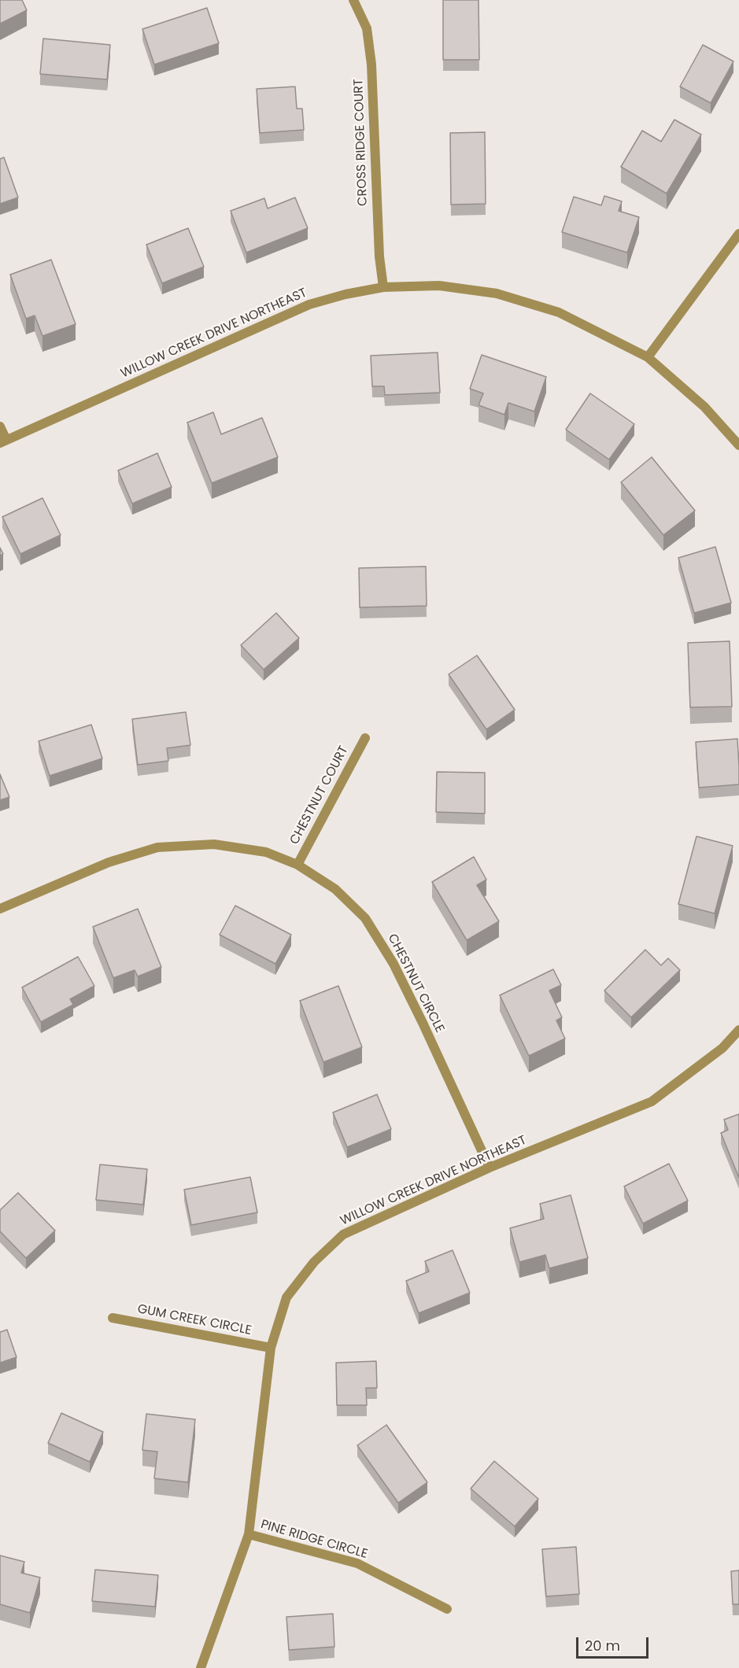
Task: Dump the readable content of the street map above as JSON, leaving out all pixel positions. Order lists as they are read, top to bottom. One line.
{"streets":{"street":["CROSS RIDGE COURT","WILLOW CREEK DRIVE NORTHEAST","CHESTNUT COURT","CHESTNUT CIRCLE","GUM CREEK CIRCLE","PINE RIDGE CIRCLE"]},"crossings":[["CROSS RIDGE COURT","WILLOW CREEK DRIVE NORTHEAST"],["WILLOW CREEK DRIVE NORTHEAST","CHESTNUT CIRCLE"],["WILLOW CREEK DRIVE NORTHEAST","GUM CREEK CIRCLE"],["WILLOW CREEK DRIVE NORTHEAST","PINE RIDGE CIRCLE"],["CHESTNUT COURT","CHESTNUT CIRCLE"]],"scale_bar":"20 m"}
